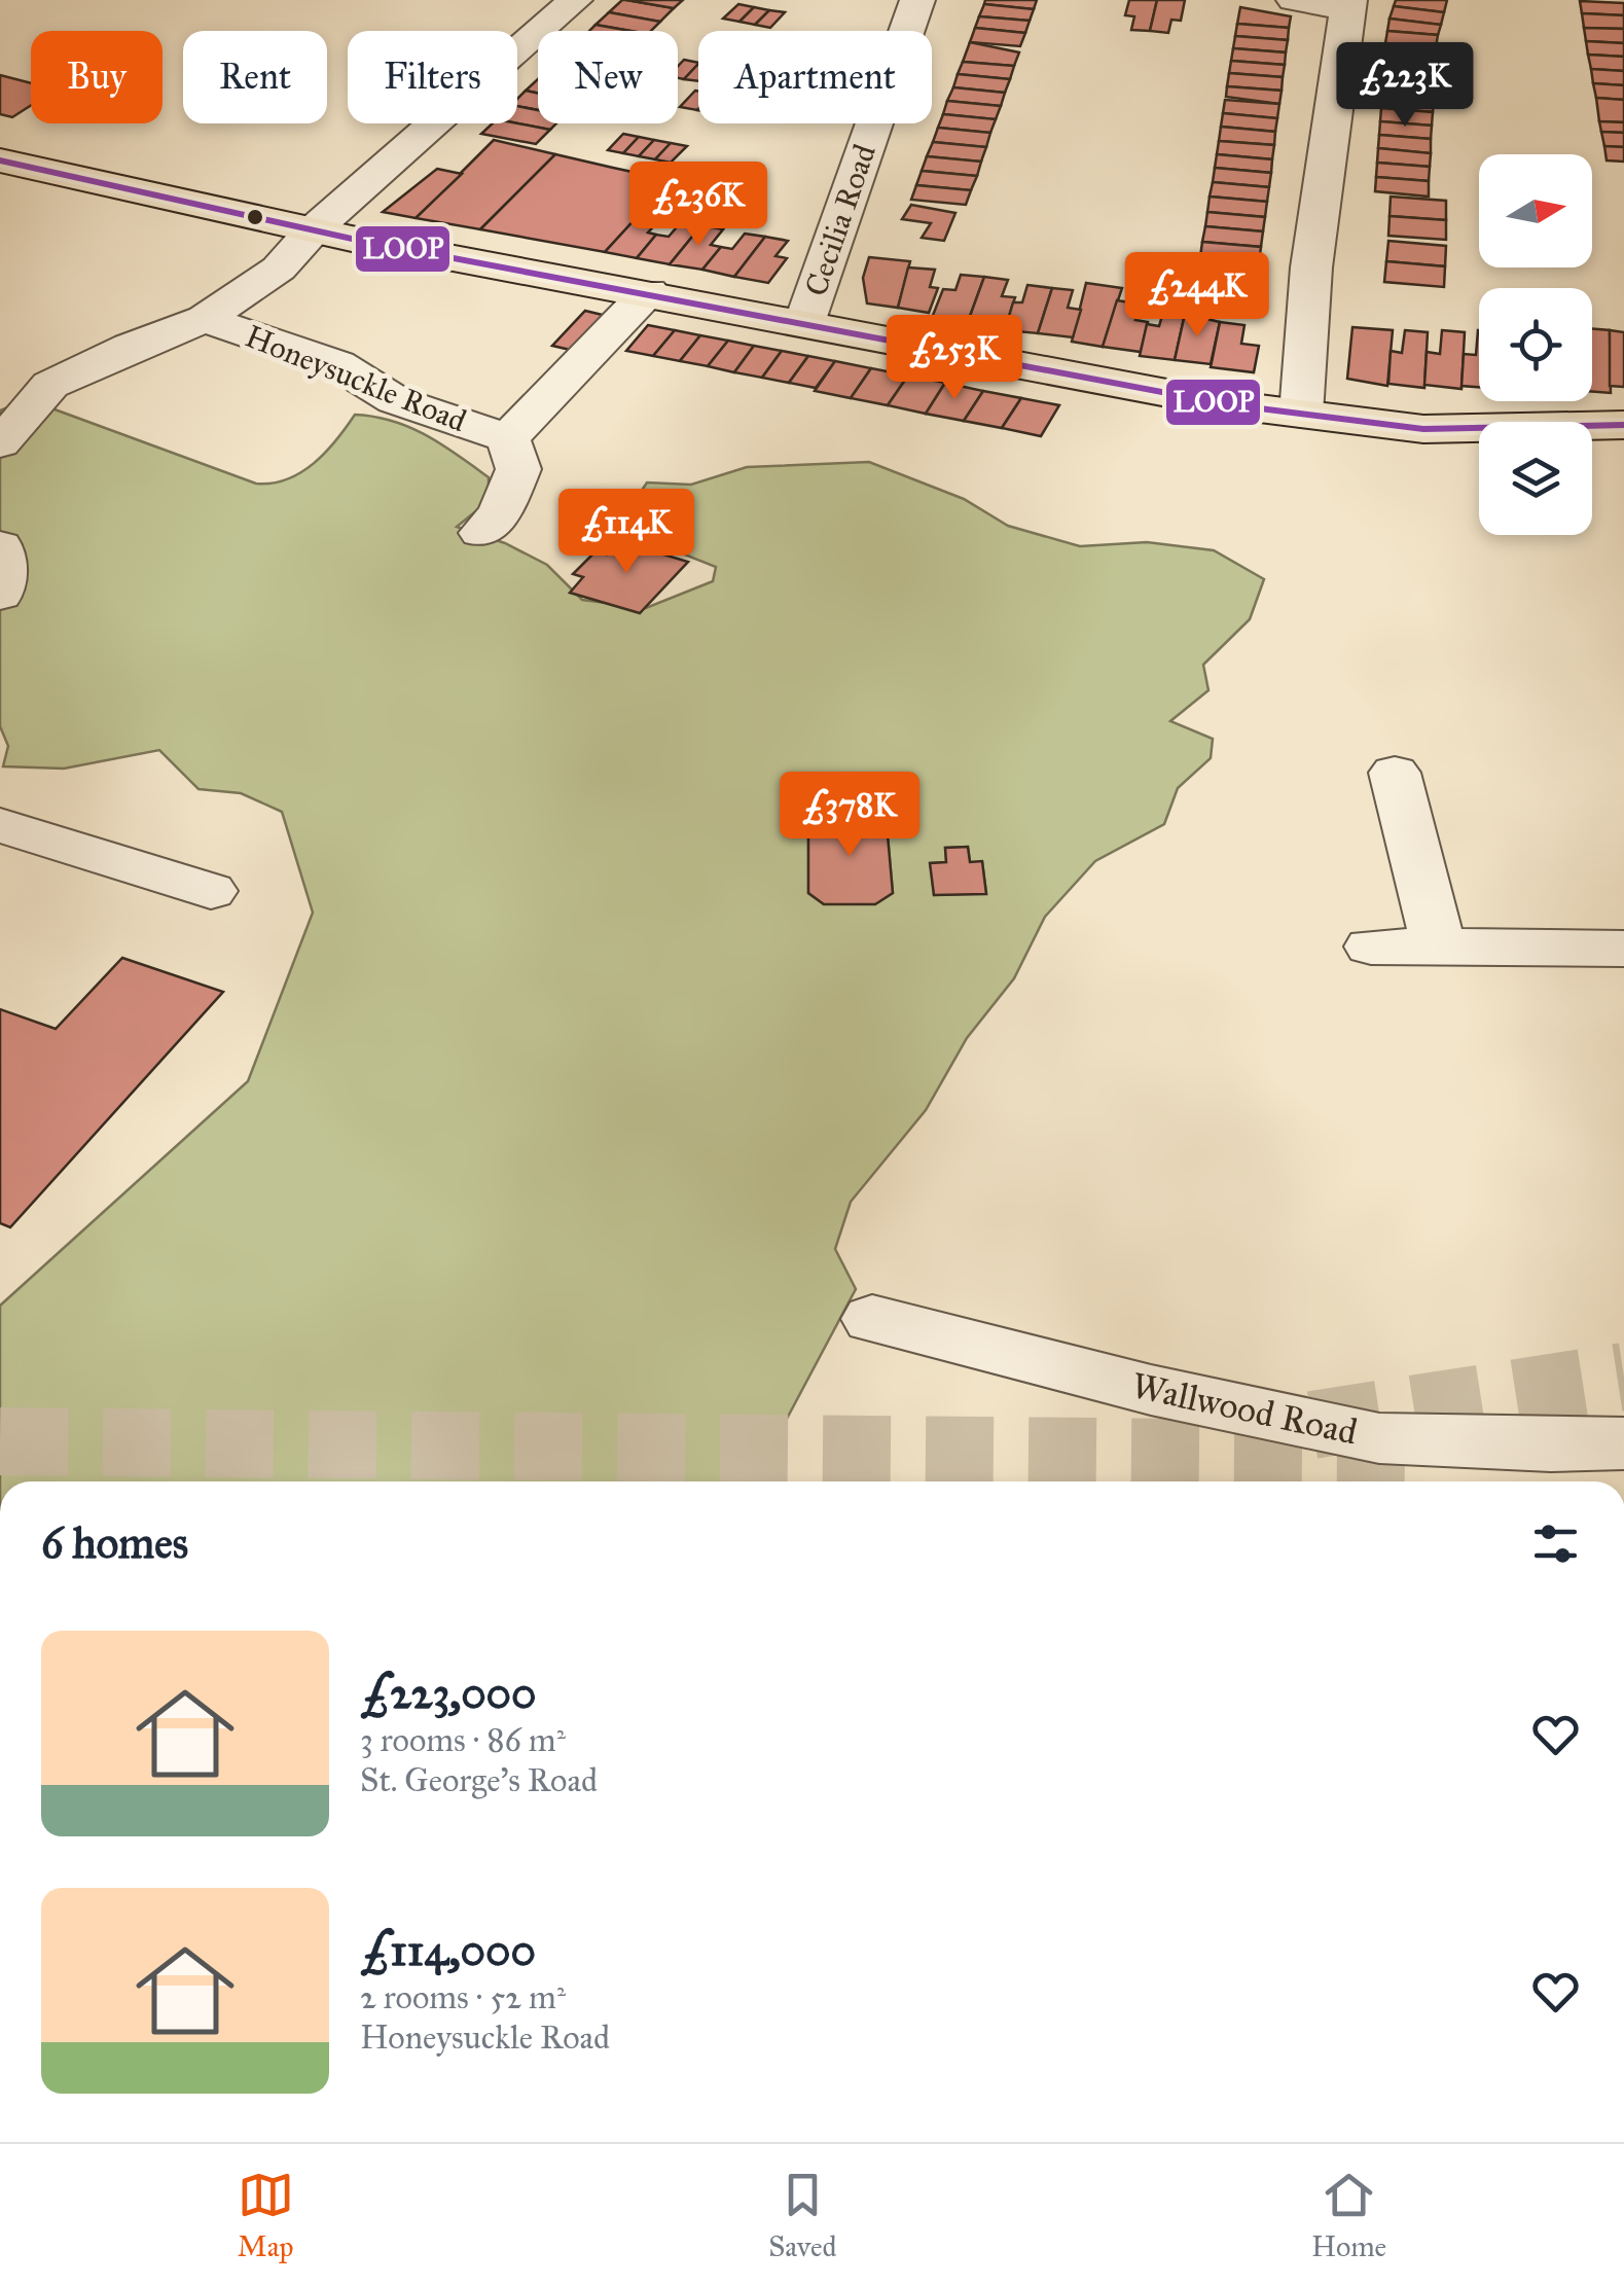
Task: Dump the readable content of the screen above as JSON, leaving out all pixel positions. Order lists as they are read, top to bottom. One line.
{"streets":{"street":["Cecilia Road","Honeysuckle Road","Wallwood Road"]},"lines":["transit line LOOP"],"north":"right","page":{"chip":["Buy","Rent","Filters","New","Apartment"],"price":["£223K","£236K","£244K","£253K","£114K","£378K"],"heading":"6 homes","list":[{"name":"£223,000","note":"3 rooms · 86 m² · St. George's Road"},{"name":"£114,000","note":"2 rooms · 52 m² · Honeysuckle Road"}],"tabs":["Map","Saved","Home"]}}
